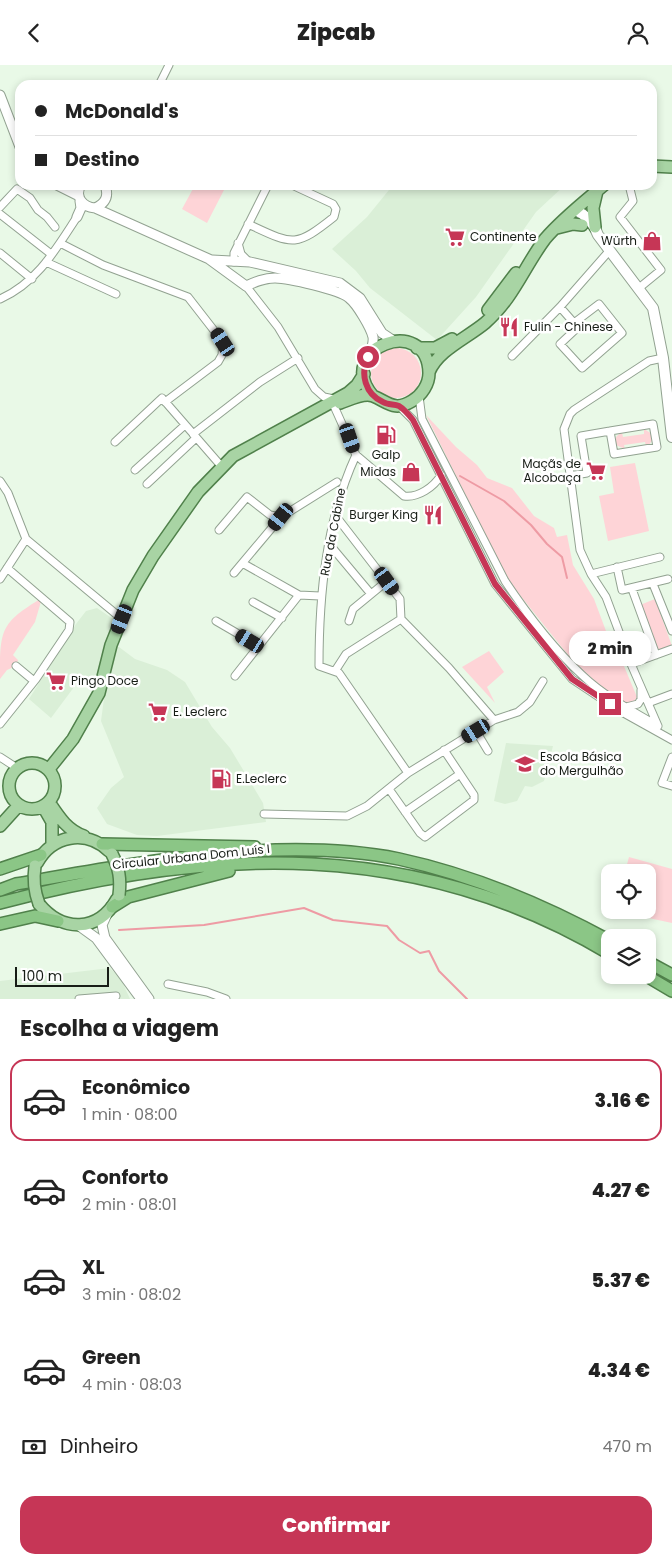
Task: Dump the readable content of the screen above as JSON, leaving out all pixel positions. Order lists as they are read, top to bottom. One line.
{"streets":{"highway":["Circular Urbana Dom Luís I"],"street":["Rua da Cabine"]},"places":{"supermarket":["Continente","Maçãs de Alcobaça","Pingo Doce","E. Leclerc"],"shop":["Würth","Midas"],"restaurant":["Fulin - Chinese","Burger King"],"fuel station":["Galp","E.Leclerc"],"school or university":["Escola Básica do Mergulhão"]},"scale_bar":"100 m","page":{"header":"Zipcab","banner":["McDonald's","Destino"],"bubble":"2 min","scale":"100 m","heading":"Escolha a viagem","list":[{"name":"Econômico","note":"1 min · 08:00","value":"3.16 €"},{"name":"Conforto","note":"2 min · 08:01","value":"4.27 €"},{"name":"XL","note":"3 min · 08:02","value":"5.37 €"},{"name":"Green","note":"4 min · 08:03","value":"4.34 €"}],"pay":["Dinheiro","470 m"],"buttons":"Confirmar"}}
